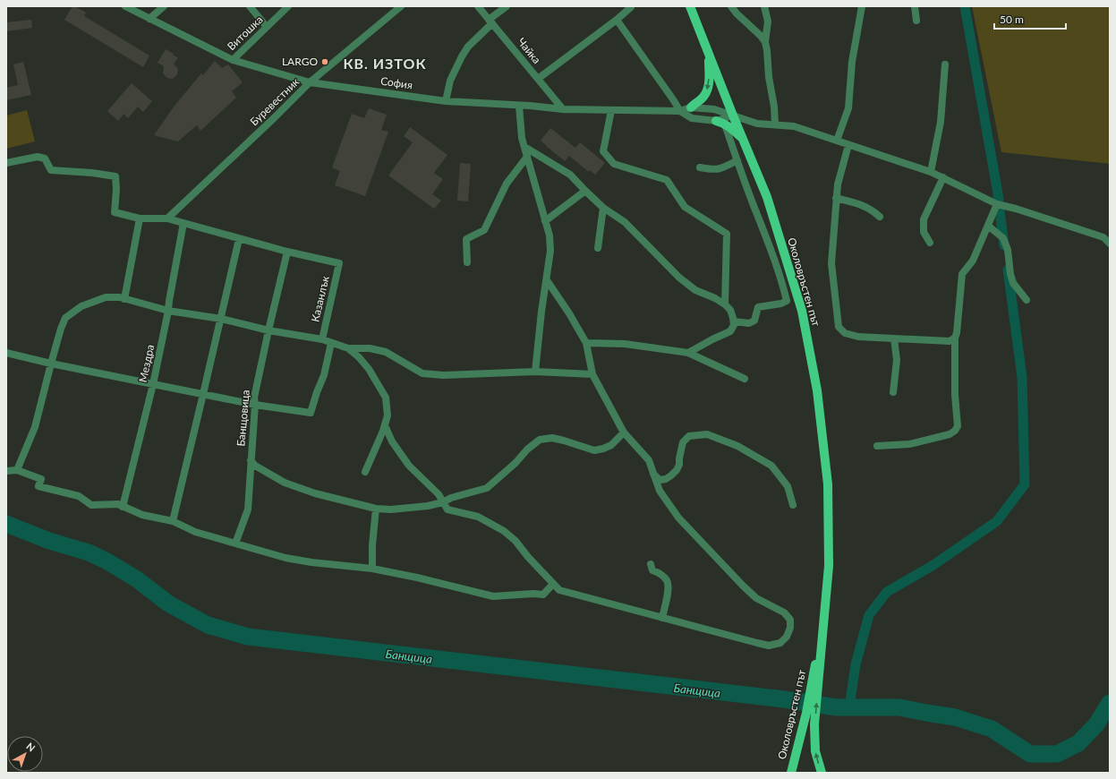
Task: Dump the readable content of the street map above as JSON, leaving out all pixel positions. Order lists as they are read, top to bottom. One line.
{"streets":{"main road":["Околовръстен път"],"street":["Витошка","Чайка","София","Буревестник","Казанлък","Мездра","Банщовица"]},"crossings":[["Витошка","София"],["Чайка","София"],["София","Буревестник"],["Казанлък","Банщовица"]],"districts":["КВ. ИЗТОК"],"water":["Банщица"],"places":["LARGO"],"scale_bar":"50 m","north":"top right"}
